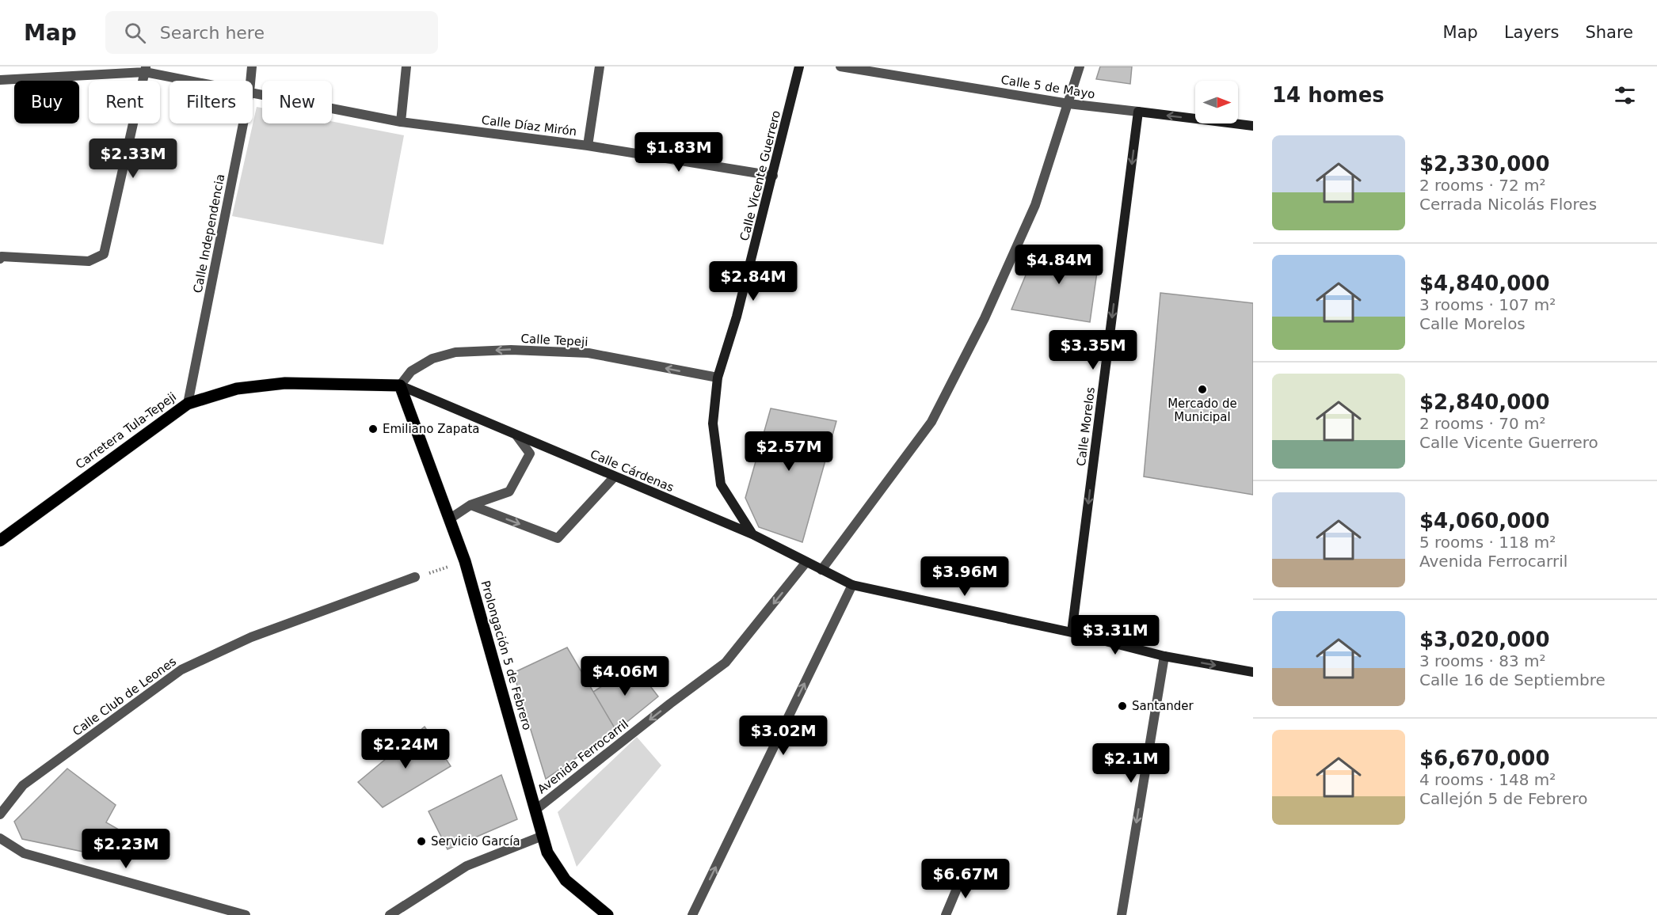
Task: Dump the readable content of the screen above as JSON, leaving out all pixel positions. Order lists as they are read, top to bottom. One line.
{"streets":{"main road":["Calle 5 de Mayo","Calle Vicente Guerrero","Calle Morelos","Carretera Tula-Tepeji","Calle Cárdenas","Prolongación 5 de Febrero"],"street":["Calle Díaz Mirón","Calle Independencia","Calle Tepeji","Calle Club de Leones","Avenida Ferrocarril"]},"crossings":[["Calle 5 de Mayo","Calle Morelos"],["Calle Díaz Mirón","Calle Vicente Guerrero"],["Calle Vicente Guerrero","Calle Tepeji"],["Calle Vicente Guerrero","Calle Cárdenas"],["Calle Independencia","Carretera Tula-Tepeji"],["Calle Tepeji","Carretera Tula-Tepeji"],["Calle Tepeji","Calle Cárdenas"],["Calle Tepeji","Prolongación 5 de Febrero"],["Calle Morelos","Calle Cárdenas"],["Carretera Tula-Tepeji","Calle Cárdenas"],["Carretera Tula-Tepeji","Prolongación 5 de Febrero"],["Calle Cárdenas","Prolongación 5 de Febrero"],["Calle Cárdenas","Avenida Ferrocarril"],["Prolongación 5 de Febrero","Avenida Ferrocarril"]],"one_way":["Calle Tepeji","Calle Morelos"],"places":["Mercado de Municipal","Emiliano Zapata","Santander","Servicio García"],"north":"right","page":{"header":"Map","search":"Search here","nav":["Map","Layers","Share"],"heading":"14 homes","chip":["Buy","Rent","Filters","New"],"list":[{"name":"$2,330,000","note":"2 rooms · 72 m² · Cerrada Nicolás Flores"},{"name":"$4,840,000","note":"3 rooms · 107 m² · Calle Morelos"},{"name":"$2,840,000","note":"2 rooms · 70 m² · Calle Vicente Guerrero"},{"name":"$4,060,000","note":"5 rooms · 118 m² · Avenida Ferrocarril"},{"name":"$3,020,000","note":"3 rooms · 83 m² · Calle 16 de Septiembre"},{"name":"$6,670,000","note":"4 rooms · 148 m² · Callejón 5 de Febrero"}],"price":["$1.83M","$2.33M","$4.84M","$2.84M","$3.35M","$2.57M","$3.96M","$3.31M","$4.06M","$3.02M","$2.24M","$2.1M","$2.23M","$6.67M"]}}
